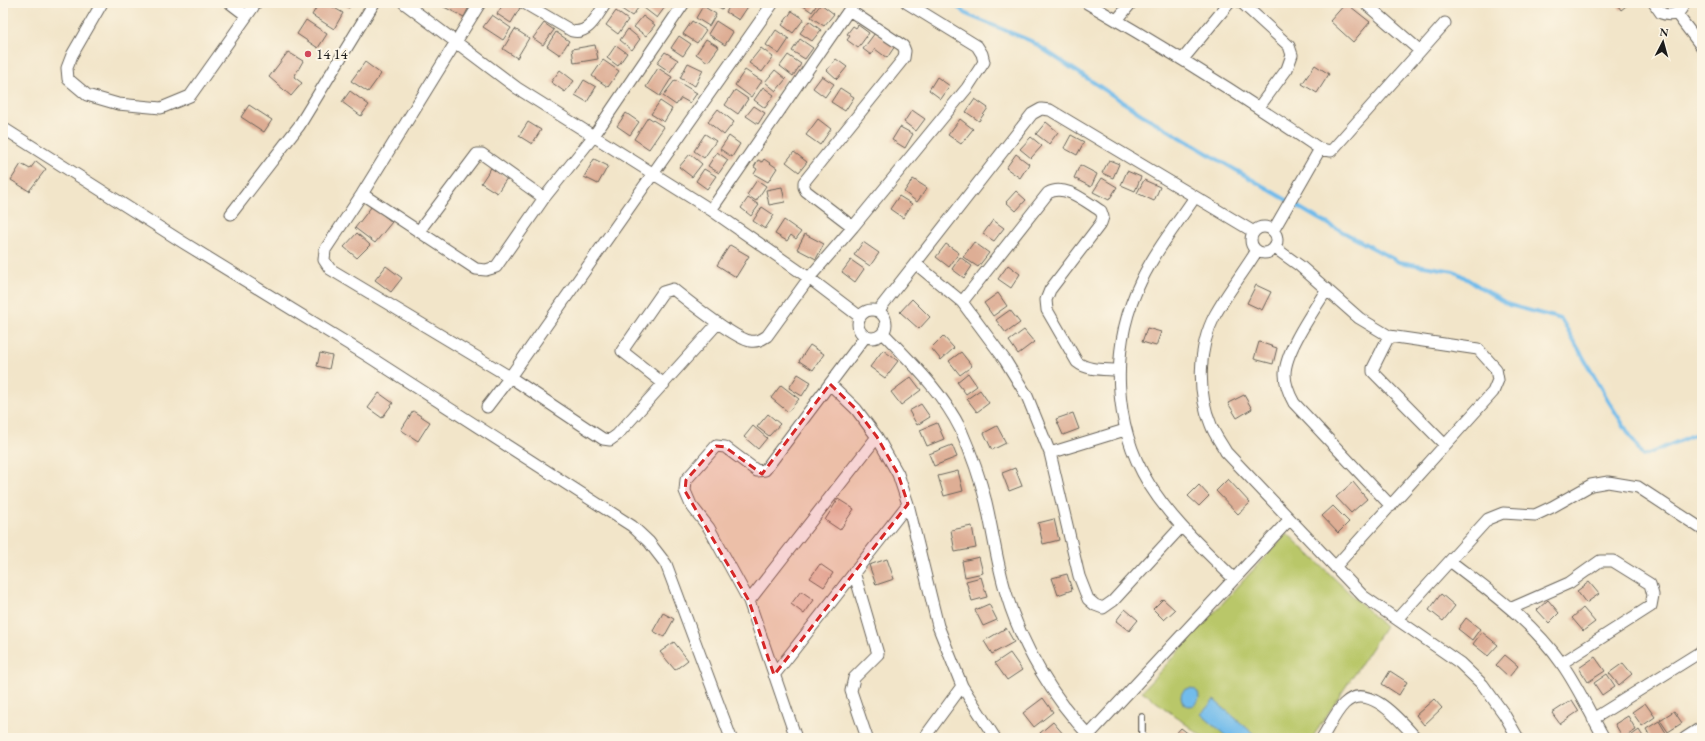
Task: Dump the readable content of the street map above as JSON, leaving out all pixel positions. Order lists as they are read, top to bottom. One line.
{"places":["14 14"],"north":"top"}
